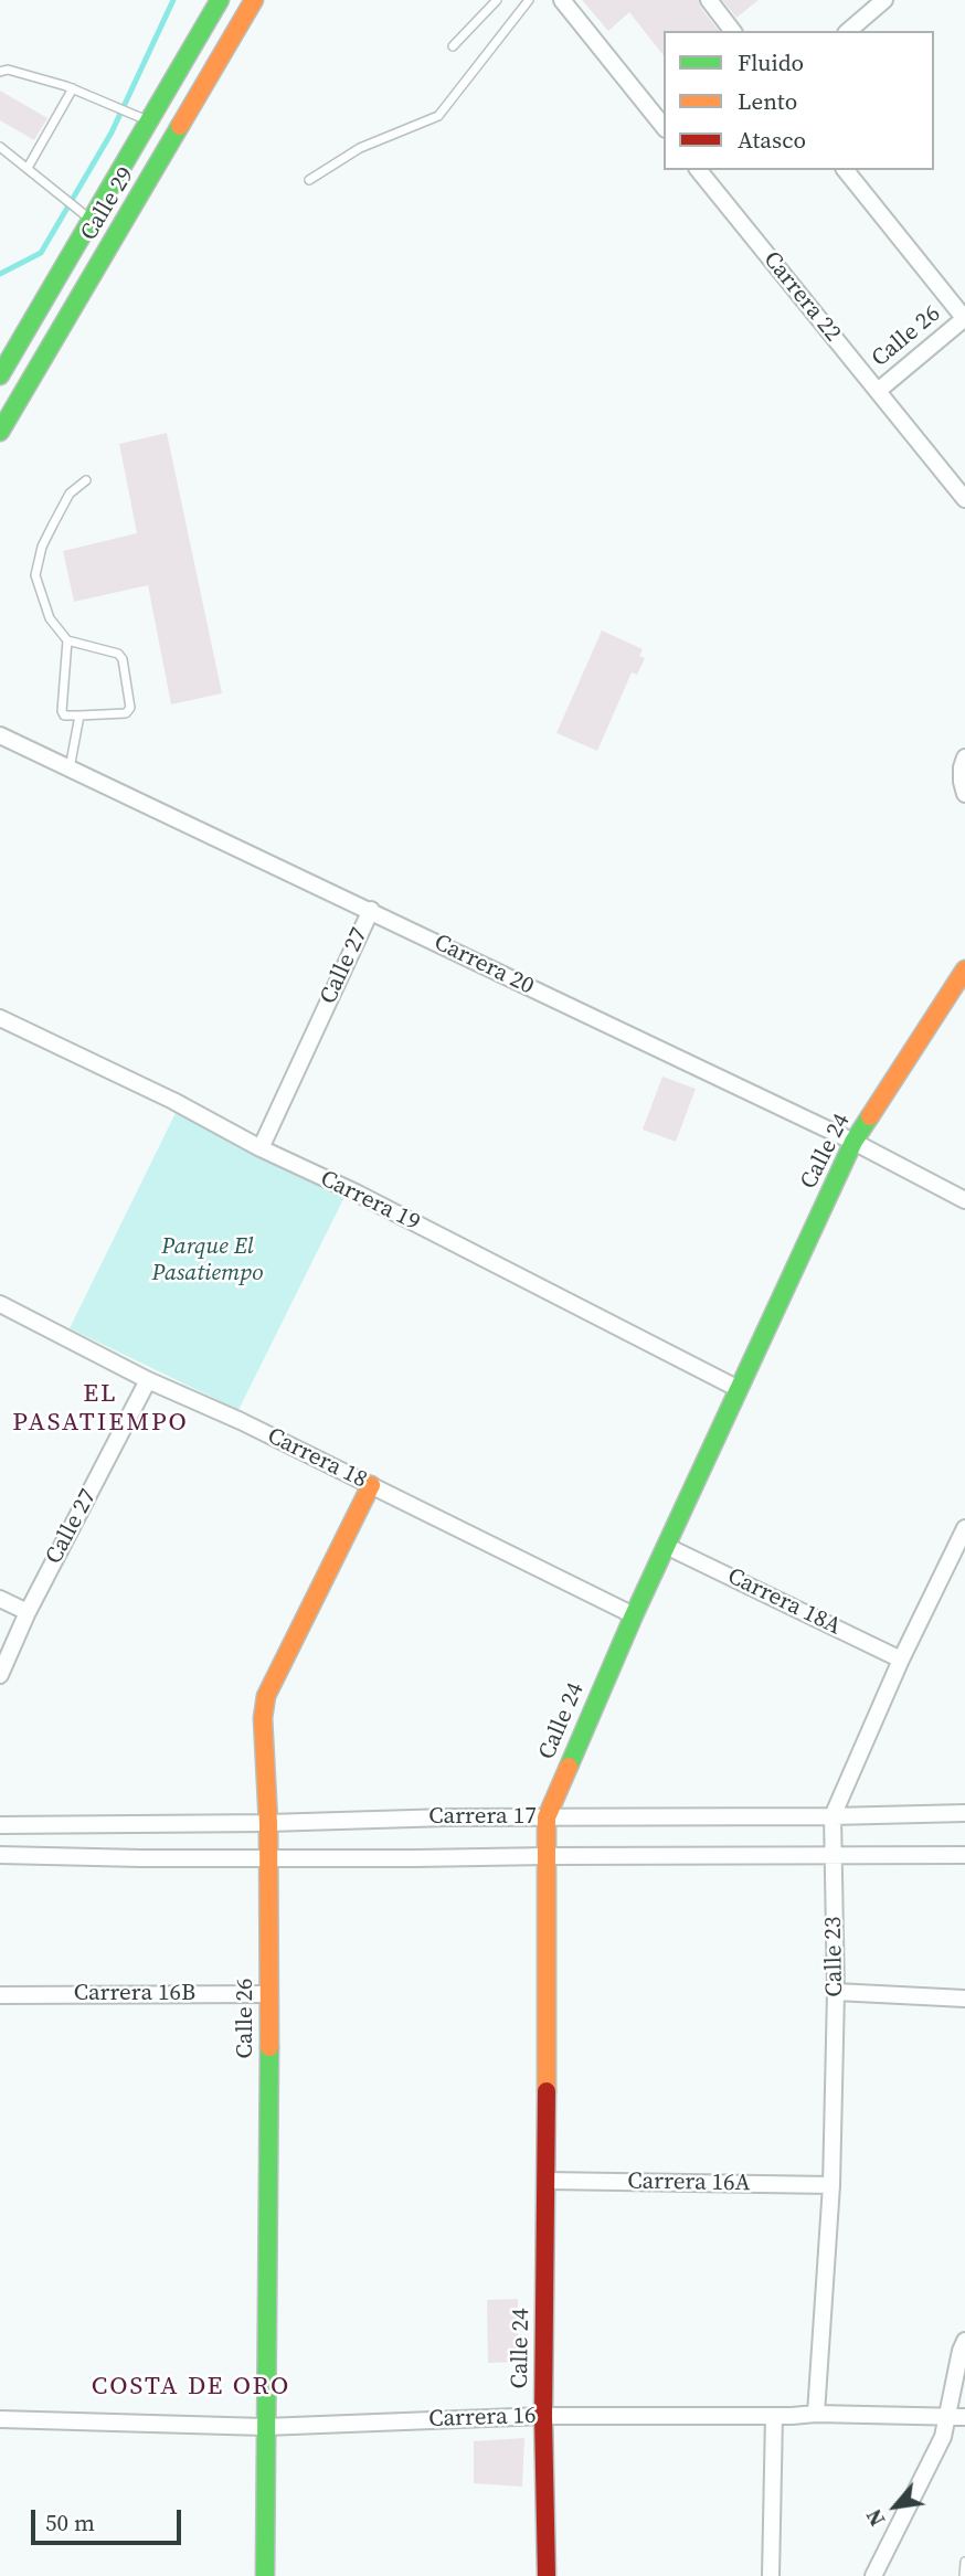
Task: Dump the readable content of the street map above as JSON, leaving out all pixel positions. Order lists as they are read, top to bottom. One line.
{"streets":{"street":["Calle 29","Carrera 22","Calle 26","Carrera 20","Calle 27","Calle 24","Carrera 19","Carrera 18","Carrera 18A","Carrera 17","Calle 23","Carrera 16B","Carrera 16A","Carrera 16"]},"crossings":[["Carrera 22","Calle 26"],["Calle 26","Carrera 18"],["Calle 26","Carrera 17"],["Calle 26","Carrera 16B"],["Calle 26","Carrera 16"],["Carrera 20","Calle 27"],["Carrera 20","Calle 24"],["Calle 27","Carrera 19"],["Calle 27","Carrera 18"],["Calle 24","Carrera 19"],["Calle 24","Carrera 18"],["Calle 24","Carrera 18A"],["Calle 24","Carrera 17"],["Calle 24","Carrera 16A"],["Calle 24","Carrera 16"],["Carrera 18A","Calle 23"],["Carrera 17","Calle 23"],["Calle 23","Carrera 16A"],["Calle 23","Carrera 16"]],"districts":["EL PASATIEMPO","COSTA DE ORO"],"parks":["Parque El Pasatiempo"],"legend":["Fluido","Lento","Atasco"],"scale_bar":"50 m","north":"bottom left"}
